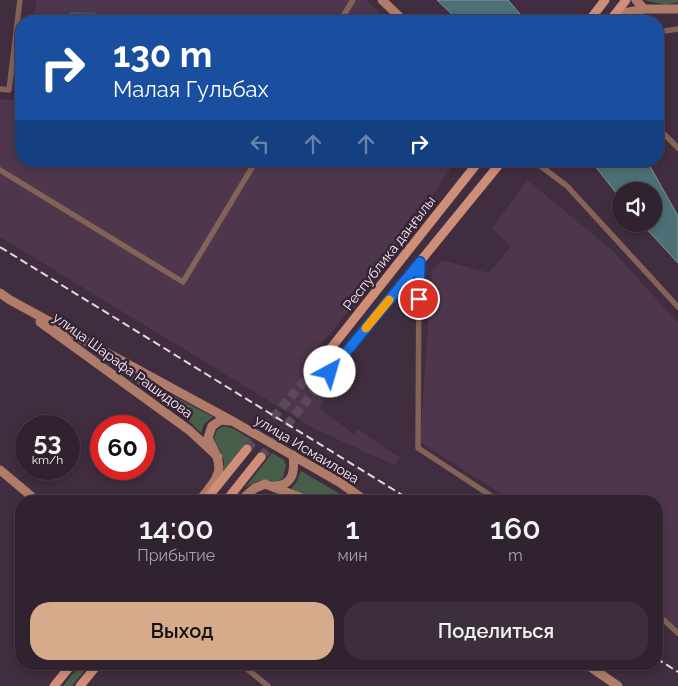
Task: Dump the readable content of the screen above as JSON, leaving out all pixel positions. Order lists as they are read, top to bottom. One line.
{"streets":{"main road":["Республика даңғылы","улица Шарафа Рашидова","улица Исмаилова"]},"crossings":[["улица Шарафа Рашидова","улица Исмаилова"]],"page":{"turn":["130 m","Малая Гульбах"],"speed":"53 km/h","limit":"60","eta":["14:00","Прибытие","1","мин","160","m"],"buttons":["Выход","Поделиться"]}}
